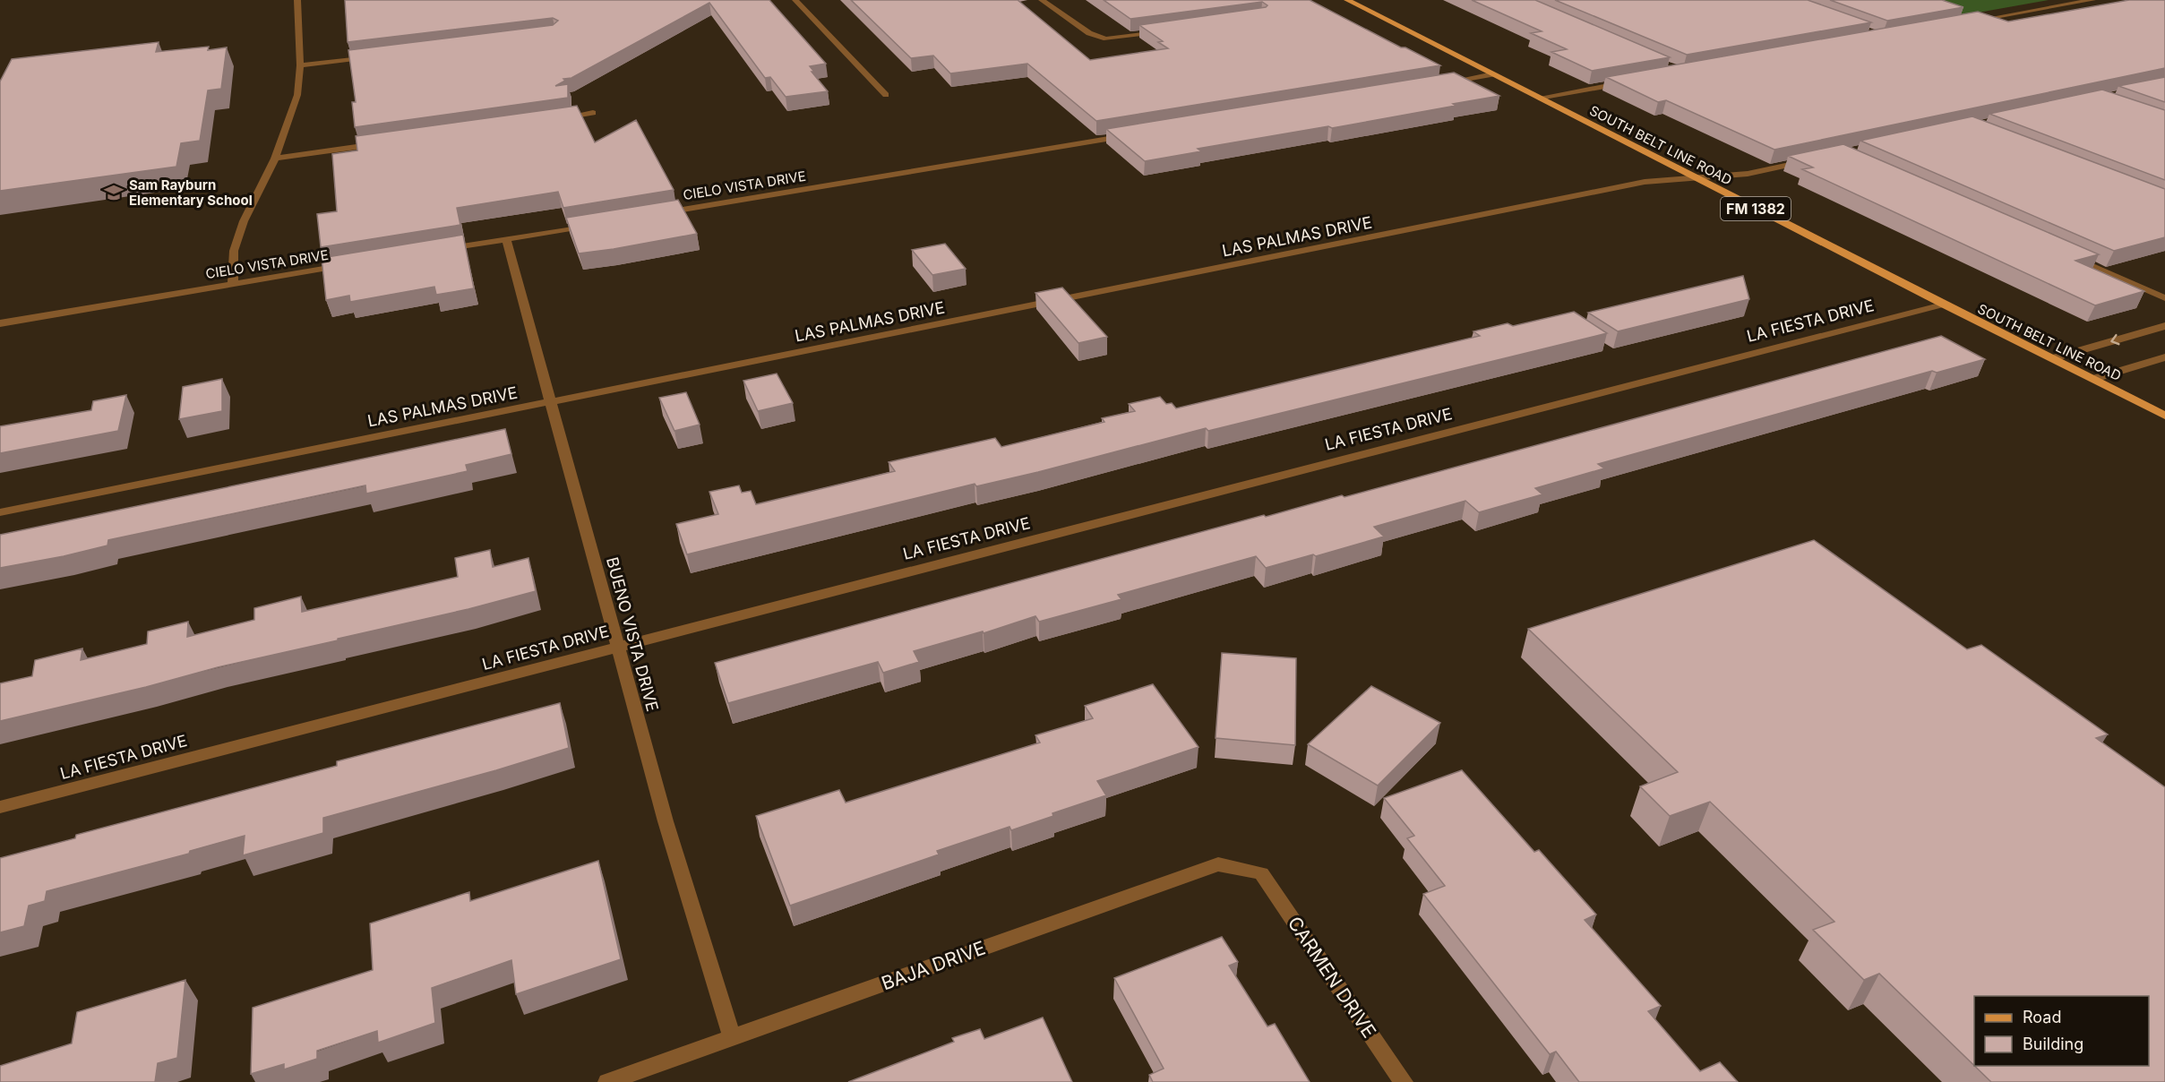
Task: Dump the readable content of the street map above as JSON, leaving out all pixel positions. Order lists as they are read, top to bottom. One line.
{"streets":{"main road":["SOUTH BELT LINE ROAD","FM 1382"],"street":["CIELO VISTA DRIVE","LAS PALMAS DRIVE","LA FIESTA DRIVE","BUENO VISTA DRIVE","BAJA DRIVE","CARMEN DRIVE"]},"crossings":[["SOUTH BELT LINE ROAD","LAS PALMAS DRIVE"],["SOUTH BELT LINE ROAD","LA FIESTA DRIVE"],["LAS PALMAS DRIVE","BUENO VISTA DRIVE"],["LA FIESTA DRIVE","BUENO VISTA DRIVE"],["BUENO VISTA DRIVE","BAJA DRIVE"],["BAJA DRIVE","CARMEN DRIVE"]],"places":{"school or university":["Sam Rayburn Elementary School"]},"legend":["Road","Building"]}
